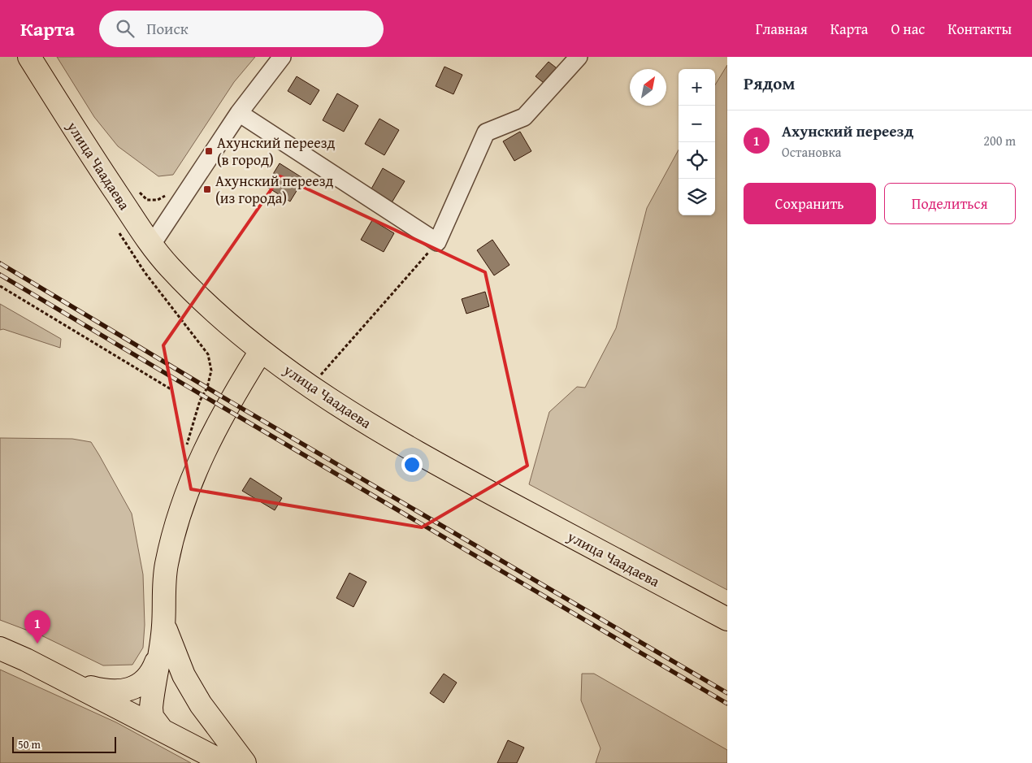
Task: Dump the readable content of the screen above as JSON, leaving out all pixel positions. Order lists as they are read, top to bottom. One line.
{"streets":{"main road":["улица Чаадаева"]},"places":{"transit":["Ахунский переезд (в город)","Ахунский переезд (из города)"]},"scale_bar":"50 m","north":"top right","page":{"header":"Карта","search":"Поиск","nav":["Главная","Карта","О нас","Контакты"],"heading":"Рядом","map_buttons":["+","−"],"list":[{"mark":"1","name":"Ахунский переезд","note":"Остановка","value":"200 m"}],"buttons":["Сохранить","Поделиться"],"pins":"1","scale":"50 m"}}
